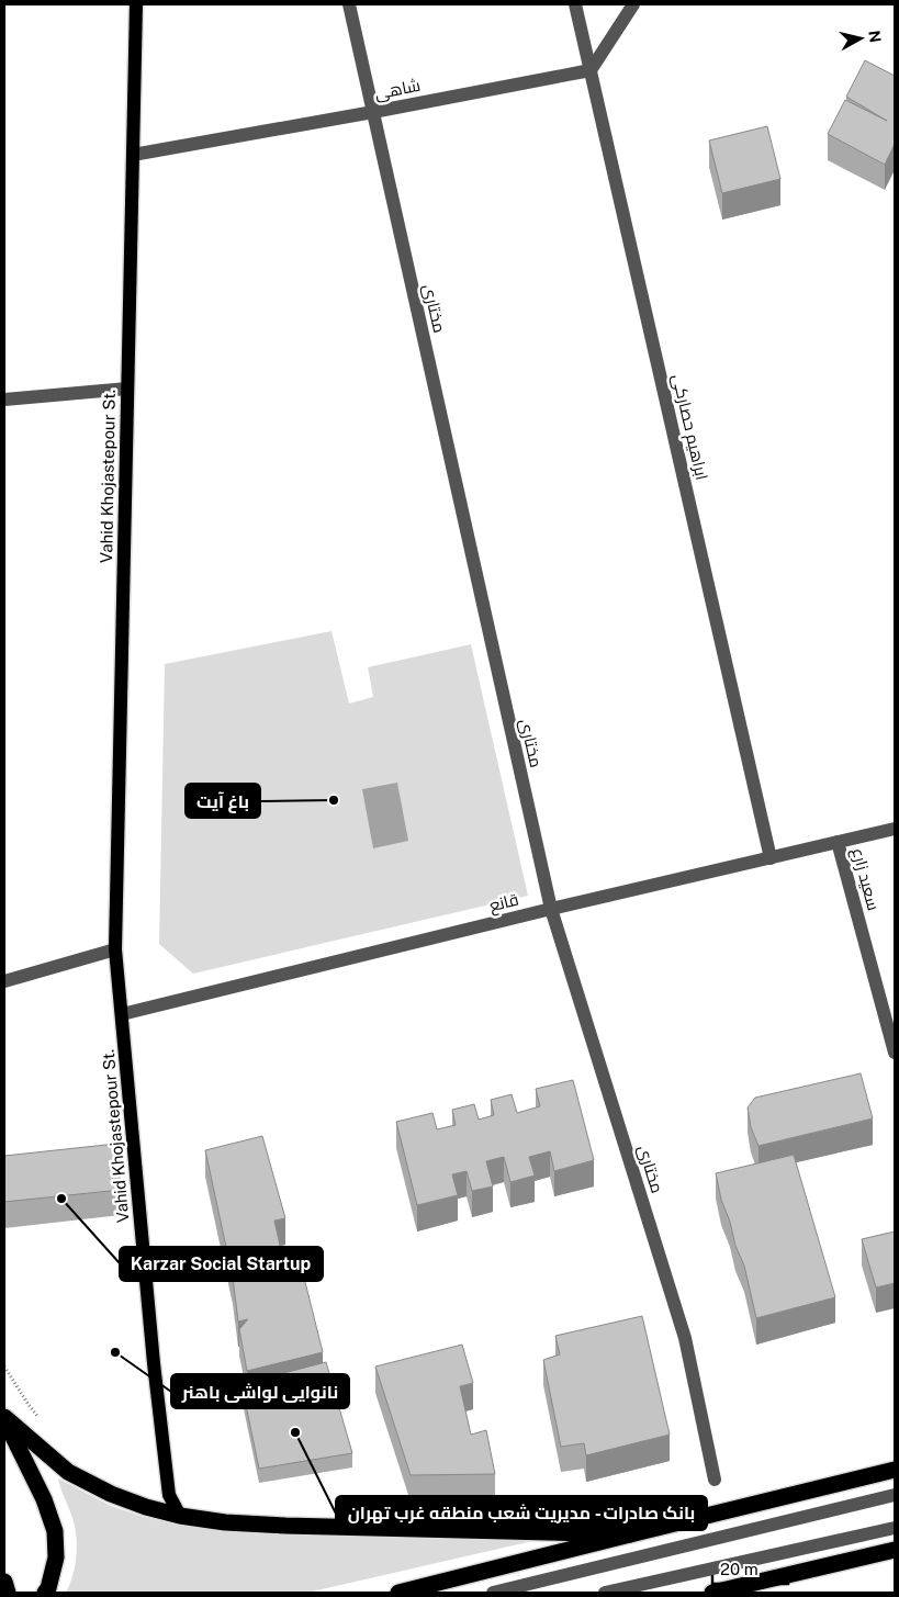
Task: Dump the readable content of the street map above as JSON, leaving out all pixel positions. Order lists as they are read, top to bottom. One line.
{"streets":{"main road":["Vahid Khojastepour St."],"street":["شاهی","مختاری","ابراهیم حصارکی","سعید زارع","قانع"]},"crossings":[["شاهی","مختاری"],["شاهی","ابراهیم حصارکی"],["شاهی","Vahid Khojastepour St."],["مختاری","قانع"],["ابراهیم حصارکی","قانع"],["Vahid Khojastepour St.","قانع"],["سعید زارع","قانع"]],"places":["باغ آیت","Karzar Social Startup","نانوایی لواشی باهنر","بانک صادرات - مدیریت شعب منطقه غرب تهران"],"scale_bar":"20 m","north":"right"}
